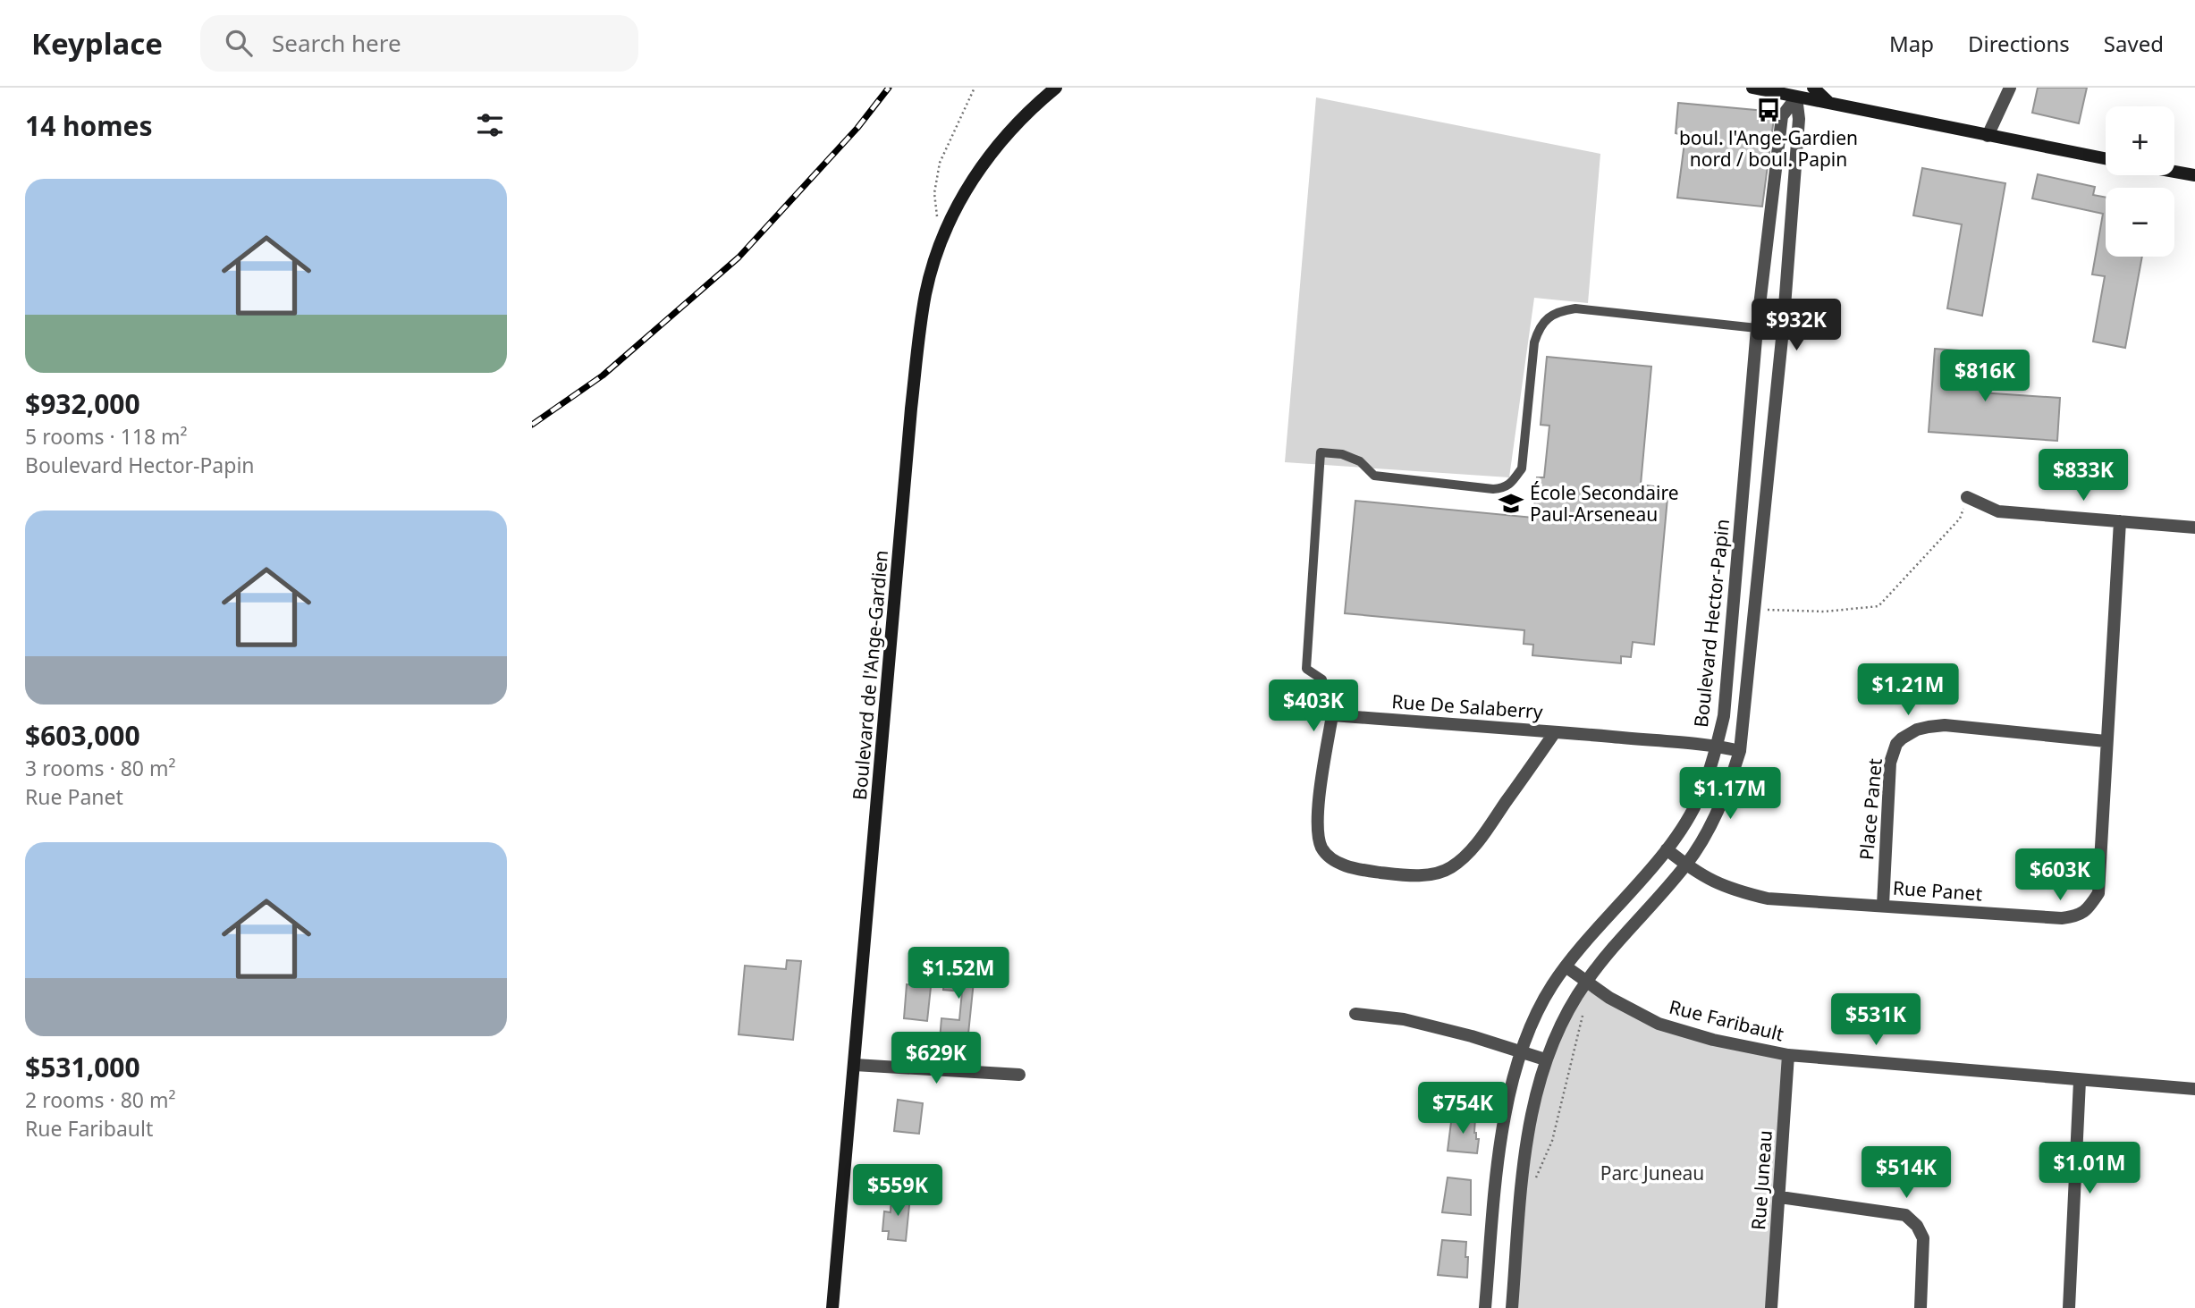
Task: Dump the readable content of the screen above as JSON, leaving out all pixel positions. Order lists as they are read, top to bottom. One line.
{"streets":{"main road":["Boulevard de l'Ange-Gardien"],"street":["Boulevard Hector-Papin","Rue De Salaberry","Place Panet","Rue Panet","Rue Faribault","Rue Juneau"]},"crossings":[["Boulevard Hector-Papin","Rue De Salaberry"],["Boulevard Hector-Papin","Rue Panet"],["Boulevard Hector-Papin","Rue Faribault"],["Place Panet","Rue Panet"],["Rue Faribault","Rue Juneau"]],"parks":["Parc Juneau"],"places":{"bus stop":["boul. l'Ange-Gardien nord / boul. Papin"],"school or university":["École Secondaire Paul-Arseneau"]},"page":{"header":"Keyplace","search":"Search here","nav":["Map","Directions","Saved"],"heading":"14 homes","map_buttons":["+","−"],"list":[{"name":"$932,000","note":"5 rooms · 118 m² · Boulevard Hector-Papin"},{"name":"$603,000","note":"3 rooms · 80 m² · Rue Panet"},{"name":"$531,000","note":"2 rooms · 80 m² · Rue Faribault"}],"price":["$932K","$816K","$833K","$1.21M","$403K","$1.17M","$603K","$1.52M","$531K","$629K","$754K","$1.01M","$514K","$559K"]}}
